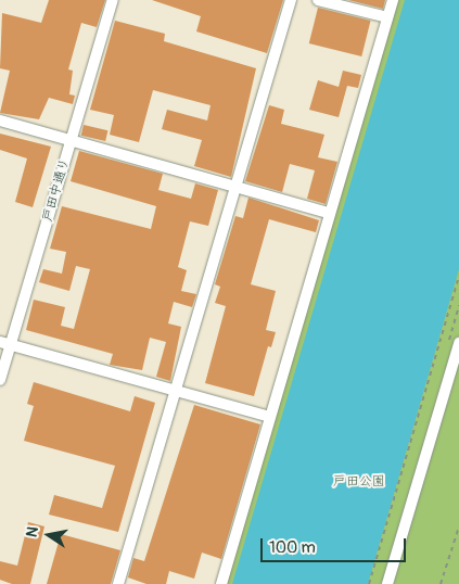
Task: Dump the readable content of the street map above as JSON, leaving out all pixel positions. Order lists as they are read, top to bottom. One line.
{"streets":{"street":["戸田中通り"]},"parks":["戸田公園"],"scale_bar":"100 m","north":"left"}
